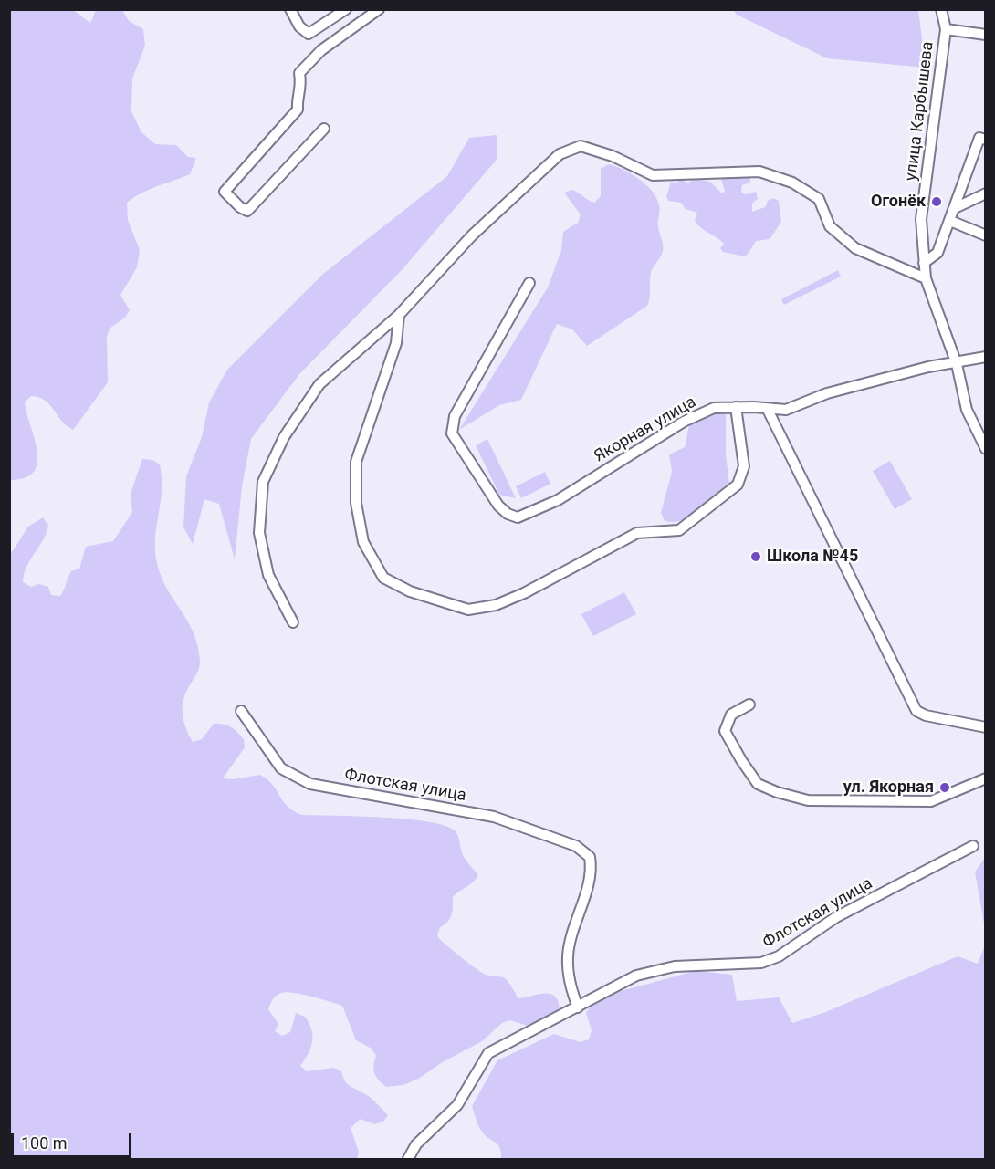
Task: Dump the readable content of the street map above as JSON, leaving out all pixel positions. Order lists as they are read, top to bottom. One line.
{"streets":{"street":["улица Карбышева","Якорная улица","Флотская улица"]},"crossings":[["улица Карбышева","Якорная улица"]],"places":["Огонёк","Школа №45","ул. Якорная"],"scale_bar":"100 m"}
